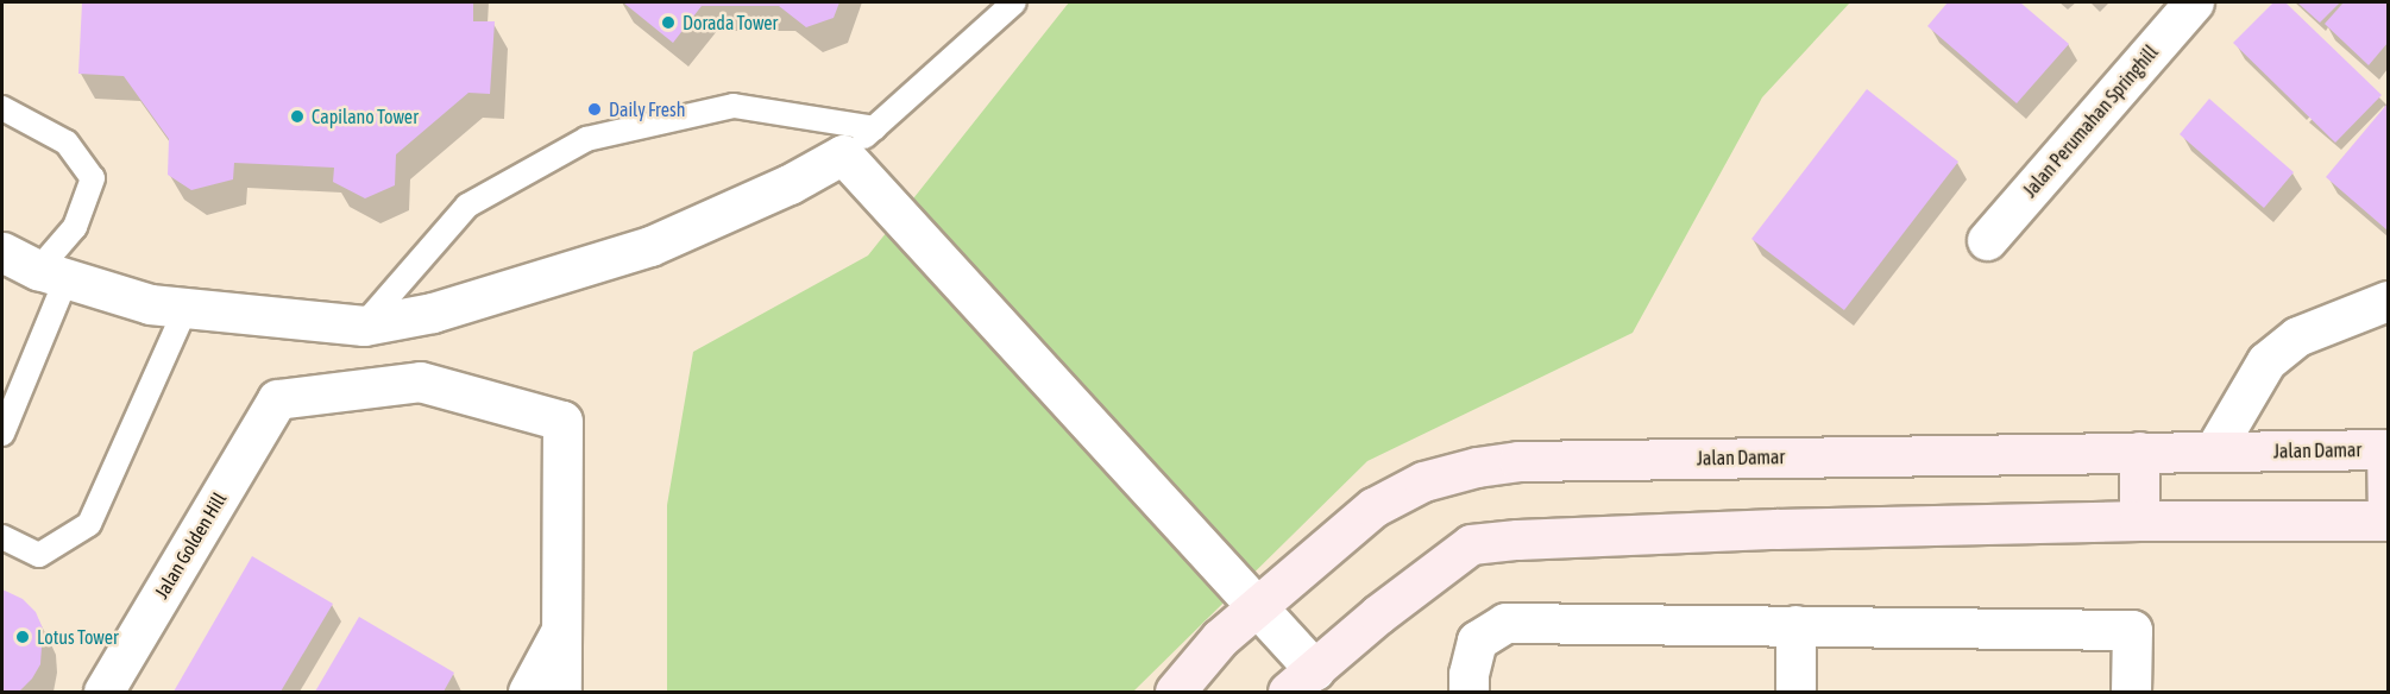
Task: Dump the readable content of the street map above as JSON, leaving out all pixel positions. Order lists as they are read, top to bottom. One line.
{"streets":{"street":["Jalan Perumahan Springhill","Jalan Damar","Jalan Golden Hill"]},"places":["Dorada Tower","Daily Fresh","Capilano Tower","Lotus Tower"]}
